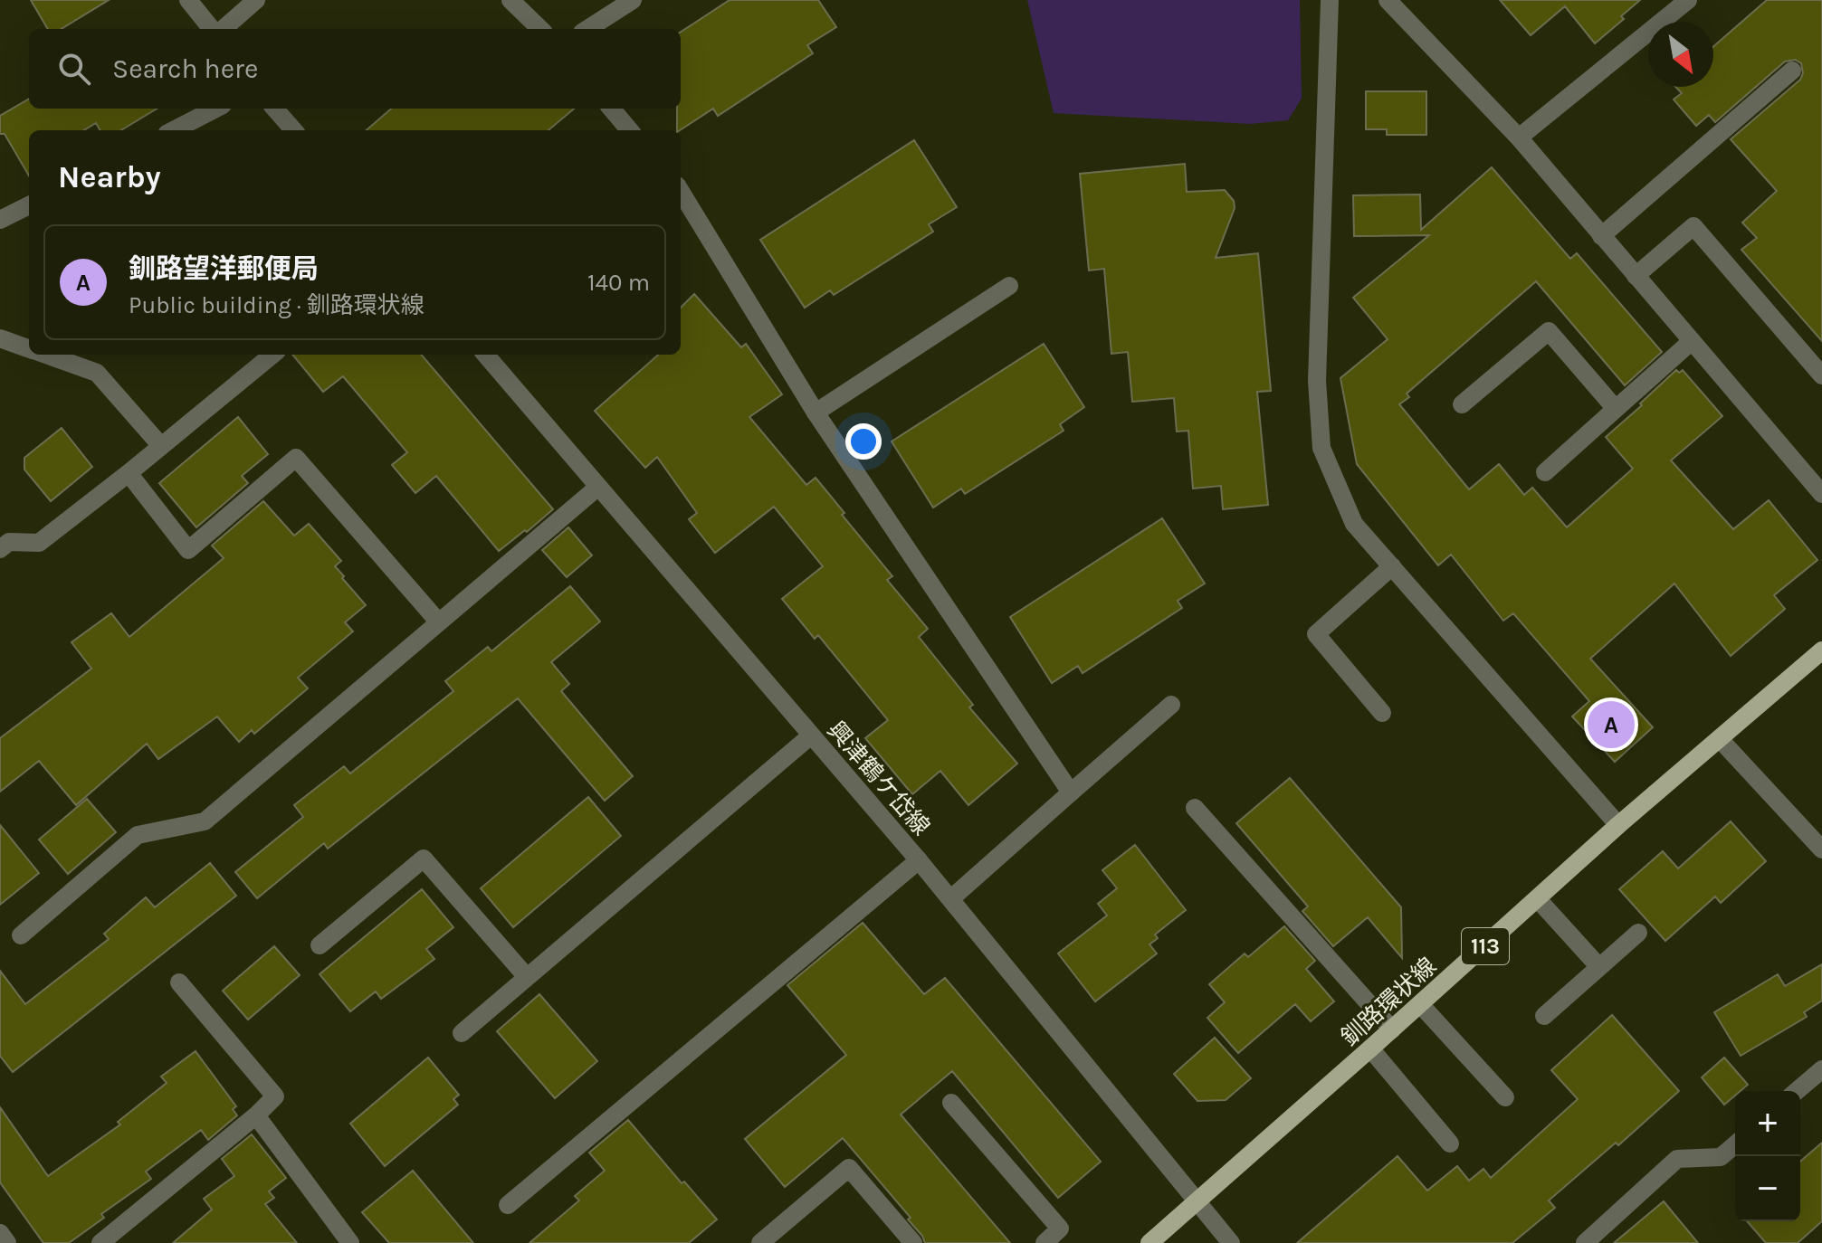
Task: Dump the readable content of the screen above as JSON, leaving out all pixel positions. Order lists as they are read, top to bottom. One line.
{"streets":{"main road":["113","釧路環状線"],"street":["興津鶴ケ岱線"]},"crossings":[["興津鶴ケ岱線","釧路環状線"]],"north":"bottom right","page":{"search":"Search here","heading":"Nearby","list":[{"mark":"A","name":"釧路望洋郵便局","note":"Public building · 釧路環状線","value":"140 m"}],"pins":"A","map_buttons":["+","−"]}}
